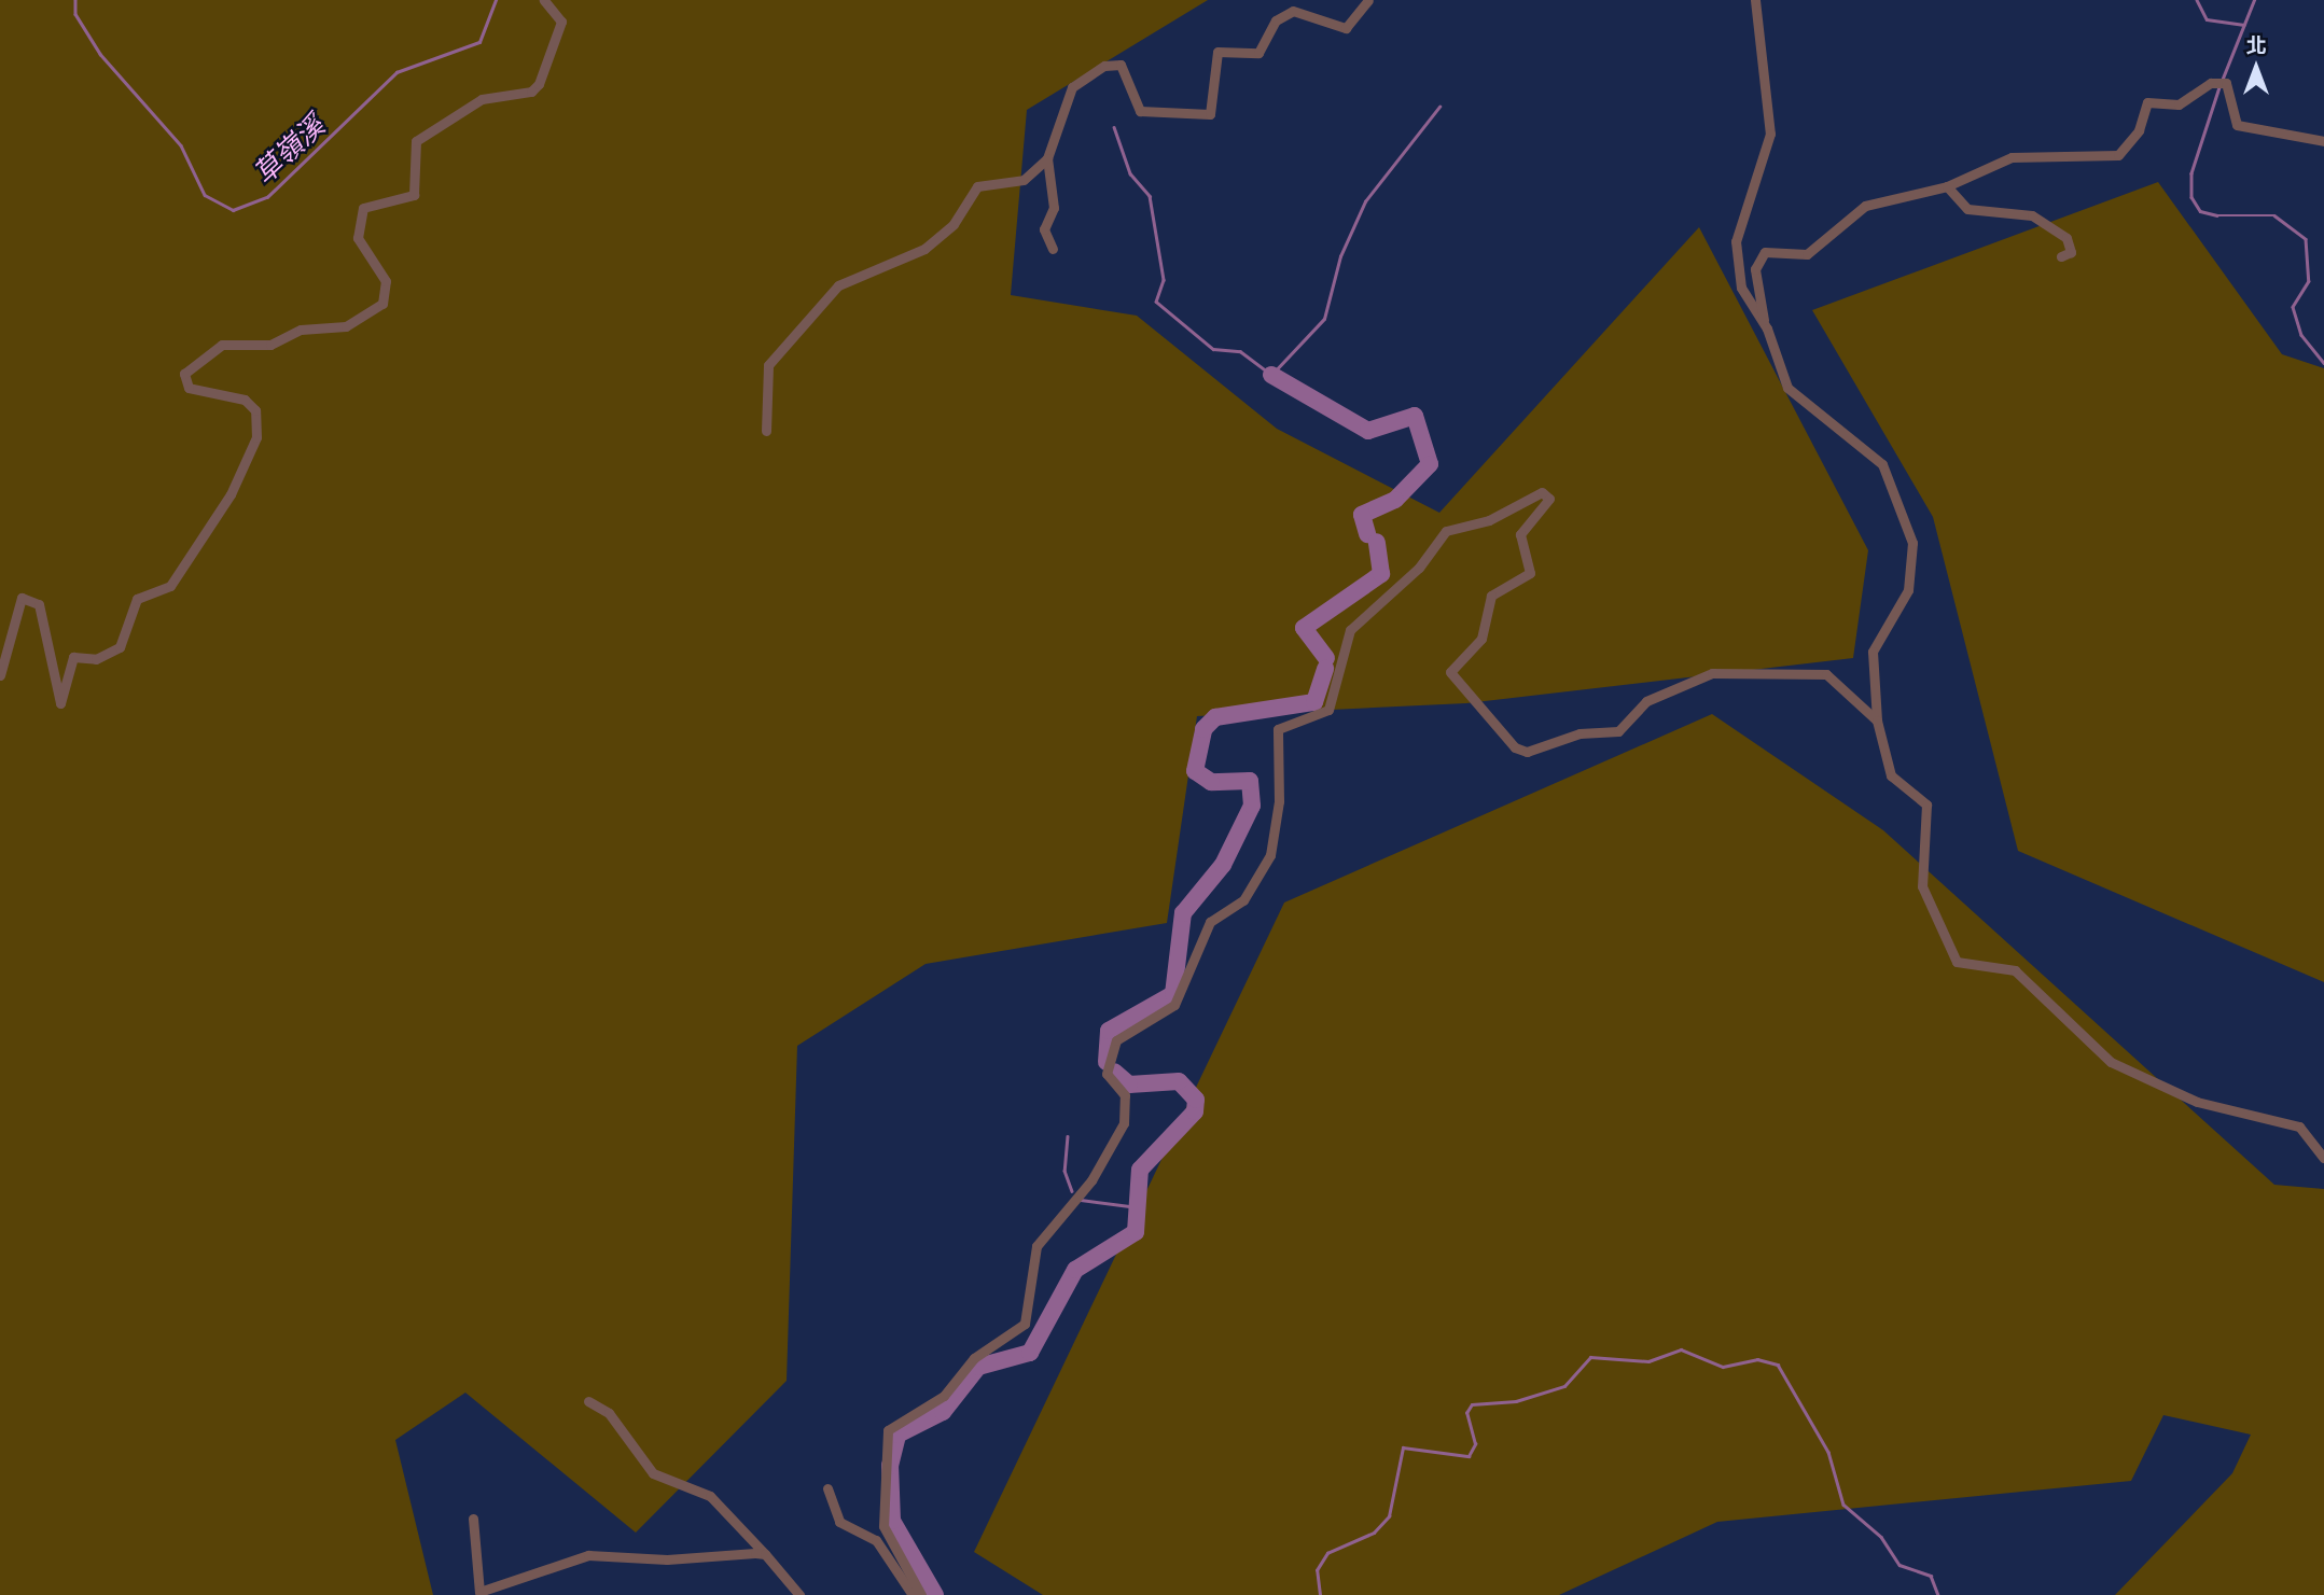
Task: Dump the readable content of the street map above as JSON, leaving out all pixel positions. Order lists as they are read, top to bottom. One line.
{"water":["草嶺溪"],"north":"top"}
